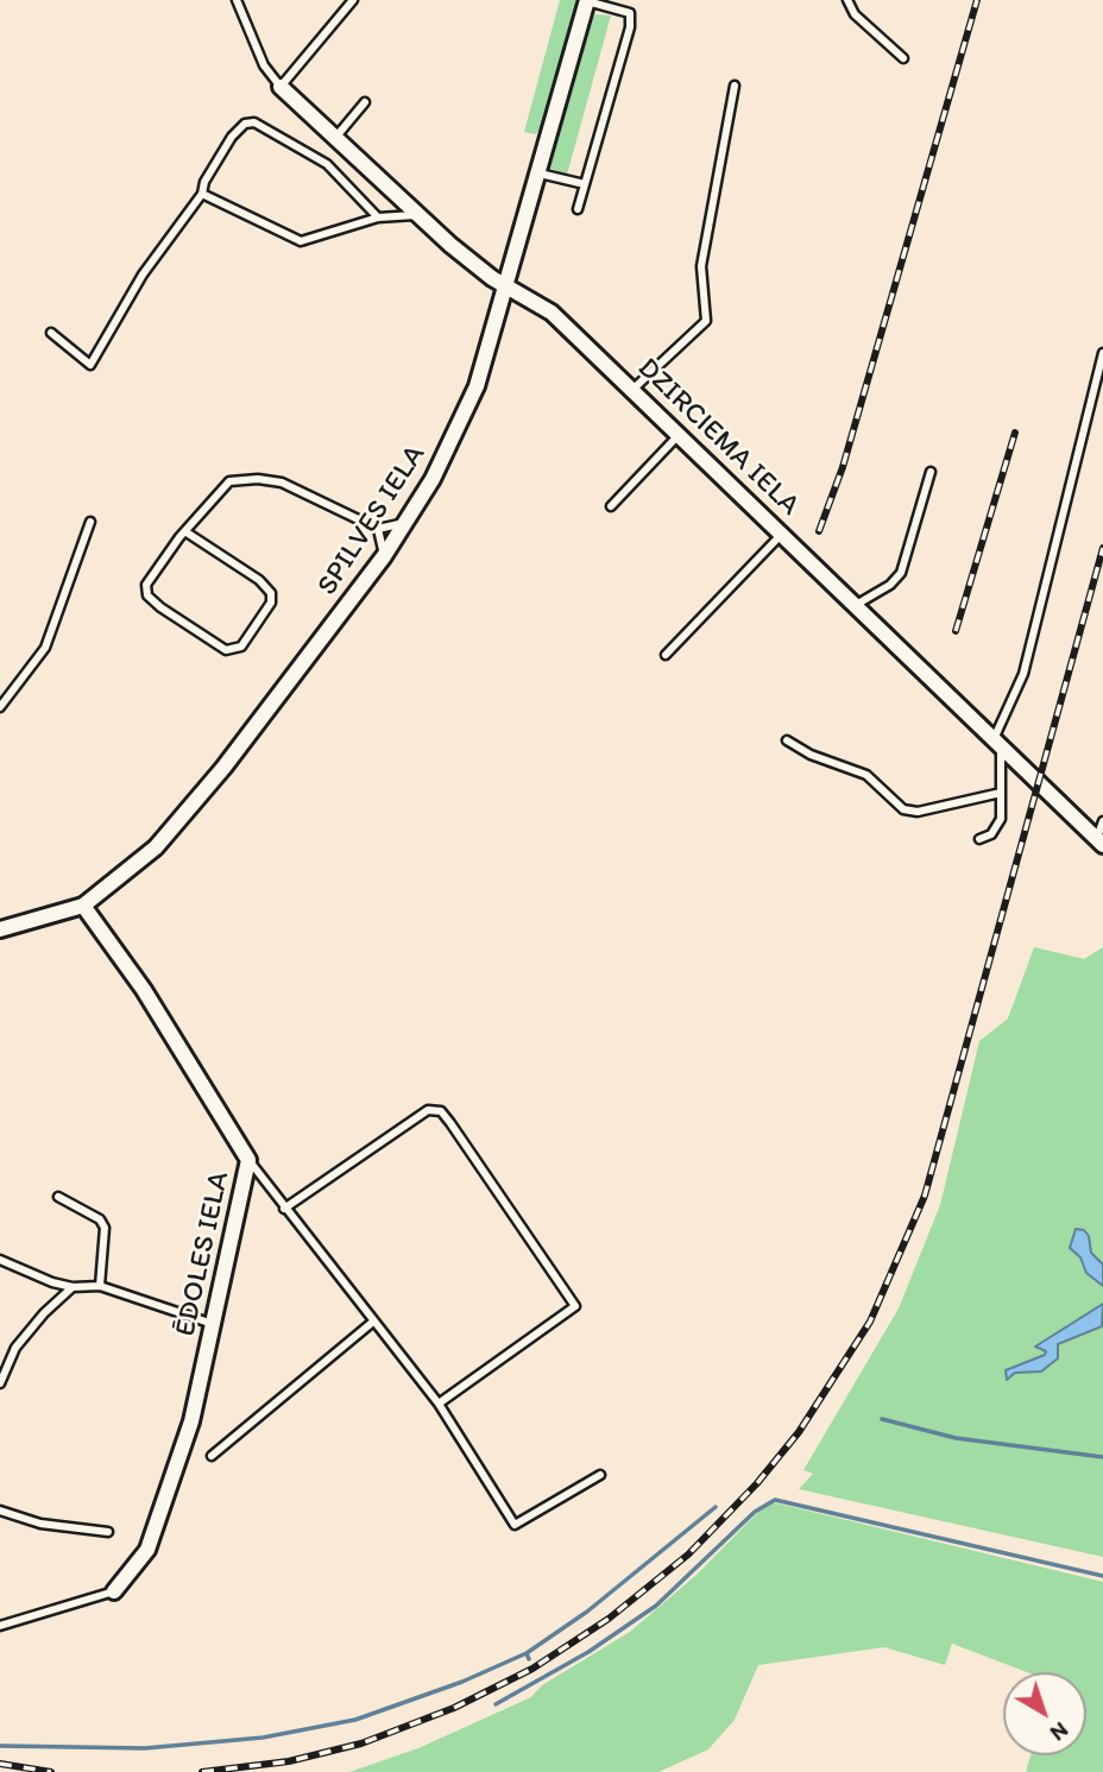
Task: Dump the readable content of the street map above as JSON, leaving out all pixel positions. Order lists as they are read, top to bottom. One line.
{"streets":{"street":["DZIRCIEMA IELA","SPILVES IELA","ĒDOLES IELA"]},"crossings":[["DZIRCIEMA IELA","SPILVES IELA"],["SPILVES IELA","ĒDOLES IELA"]],"north":"bottom right"}
